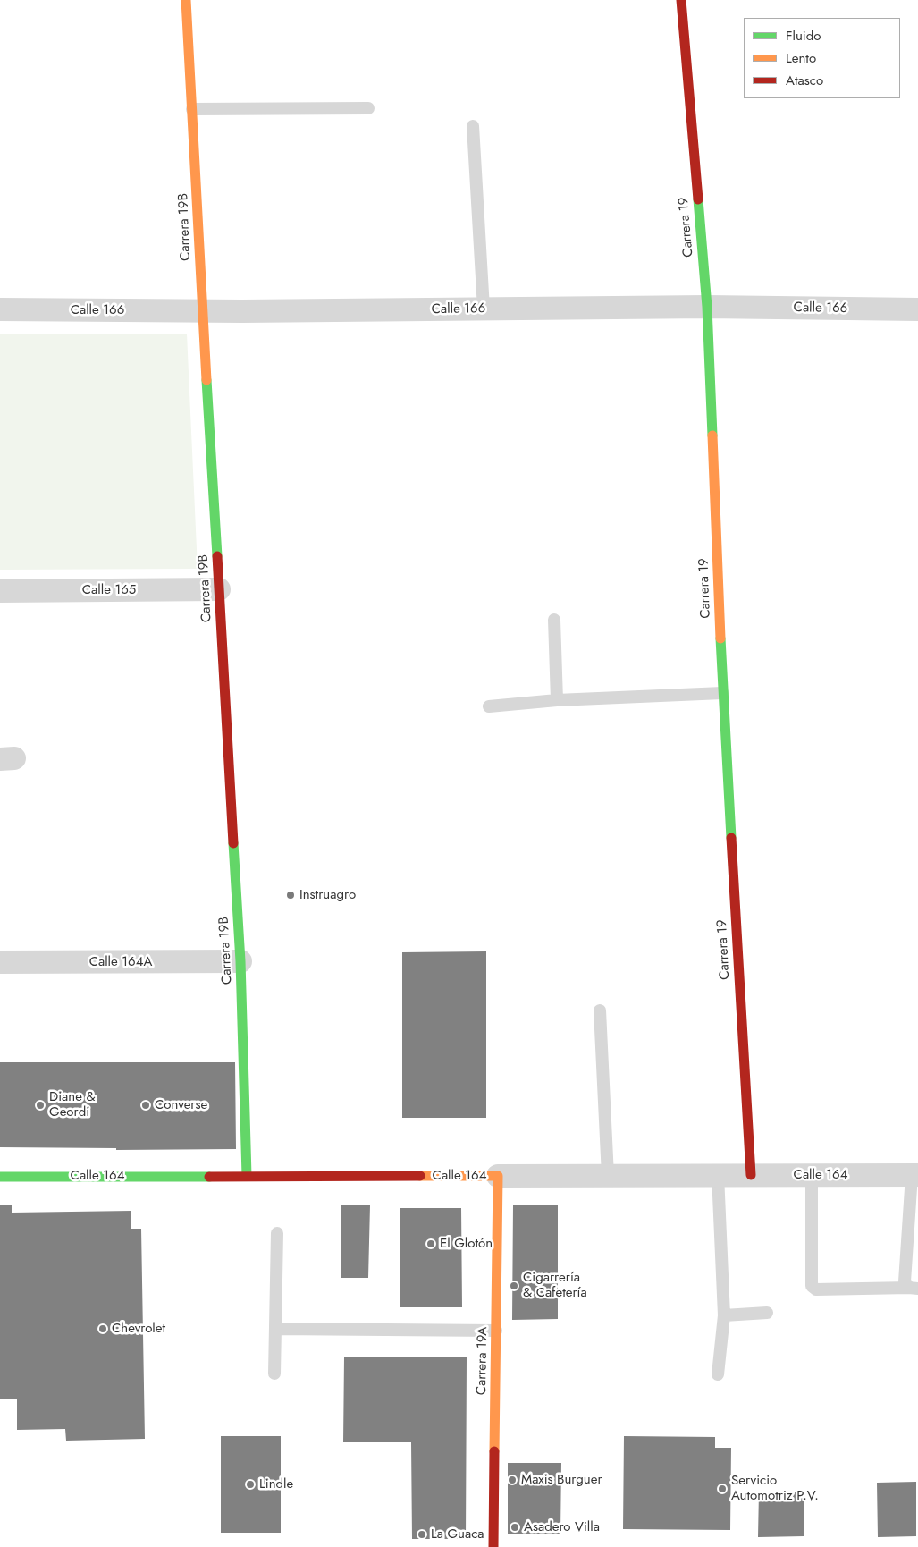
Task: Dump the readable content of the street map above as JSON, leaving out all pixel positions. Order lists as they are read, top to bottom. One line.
{"streets":{"street":["Carrera 19B","Carrera 19","Calle 166","Calle 165","Calle 164A","Calle 164","Carrera 19A"]},"crossings":[["Carrera 19B","Calle 166"],["Carrera 19B","Calle 165"],["Carrera 19B","Calle 164A"],["Carrera 19B","Calle 164"],["Carrera 19","Calle 166"],["Carrera 19","Calle 164"],["Calle 164","Carrera 19A"]],"places":["Instruagro","Diane & Geordi","Converse","El Glotón","Cigarrería & Cafetería","Chevrolet","Maxis Burguer","Lindle","Servicio Automotriz P.V.","Asadero Villa","La Guaca"],"legend":["Fluido","Lento","Atasco"]}
